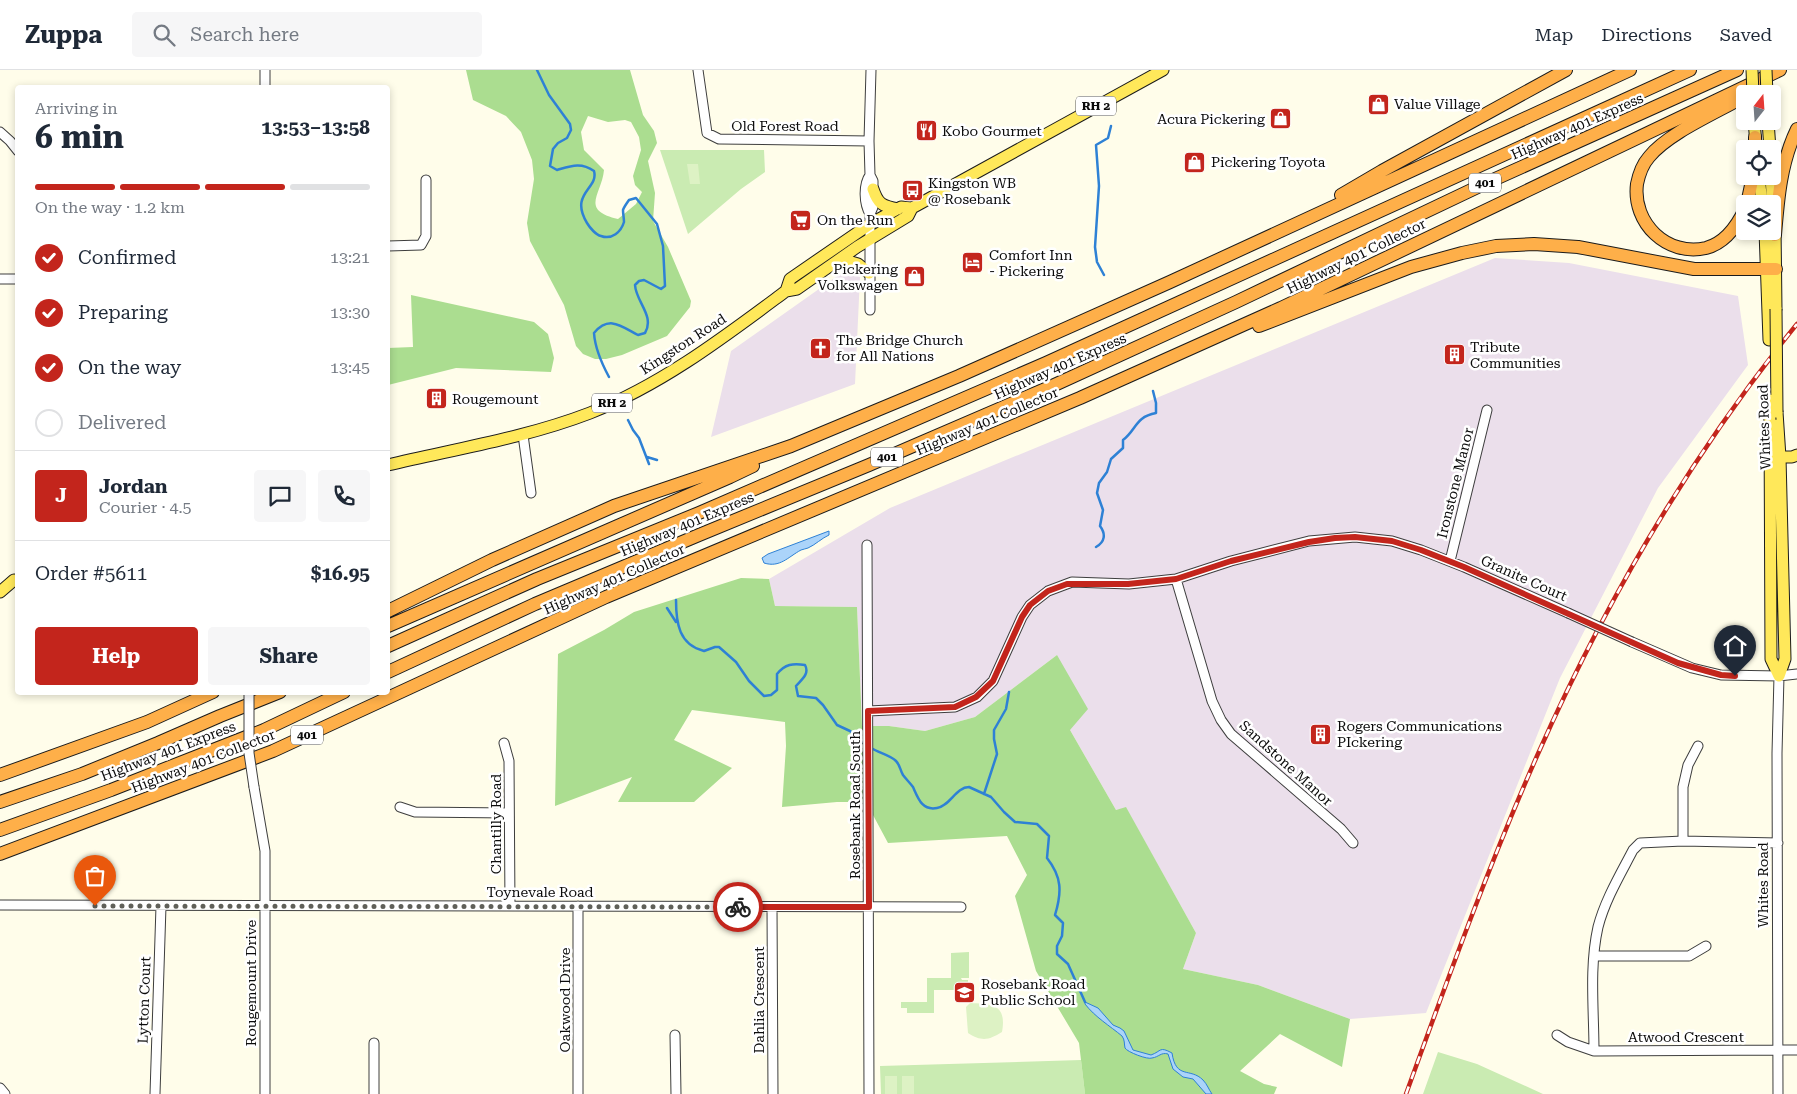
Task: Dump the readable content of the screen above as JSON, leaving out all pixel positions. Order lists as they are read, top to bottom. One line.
{"streets":{"highway":["Highway 401 Express","401","Highway 401 Collector"],"main road":["RH 2","Kingston Road","Whites Road"],"street":["Old Forest Road","Ironstone Manor","Granite Court","Sandstone Manor","Rosebank Road South","Chantilly Road","Toynevale Road","Rougemount Drive","Lytton Court","Oakwood Drive","Dahlia Crescent","Atwood Crescent"]},"crossings":[["Whites Road","Granite Court"],["Whites Road","Atwood Crescent"],["Ironstone Manor","Granite Court"],["Granite Court","Sandstone Manor"],["Granite Court","Rosebank Road South"],["Rosebank Road South","Toynevale Road"],["Chantilly Road","Toynevale Road"],["Toynevale Road","Rougemount Drive"],["Toynevale Road","Lytton Court"],["Toynevale Road","Oakwood Drive"],["Toynevale Road","Dahlia Crescent"]],"places":{"shop":["Value Village","Acura Pickering","Pickering Toyota","Pickering Volkswagen"],"restaurant":["Kobo Gourmet"],"bus stop":["Kingston WB @ Rosebank"],"supermarket":["On the Run"],"hotel":["Comfort Inn - Pickering"],"church":["The Bridge Church for All Nations"],"building":["Tribute Communities","Rougemount","Rogers Communications PIckering"],"school or university":["Rosebank Road Public School"]},"north":"top","page":{"header":"Zuppa","search":"Search here","nav":["Map","Directions","Saved"],"heading":["6 min","Arriving in","13:53–13:58"],"panel":["Jordan","Courier · 4.5","Order #5611","$16.95"],"bar":"On the way · 1.2 km","list":[["Confirmed","13:21"],["Preparing","13:30"],["On the way","13:45"],"Delivered"],"round":"J","buttons":["Help","Share"]}}
